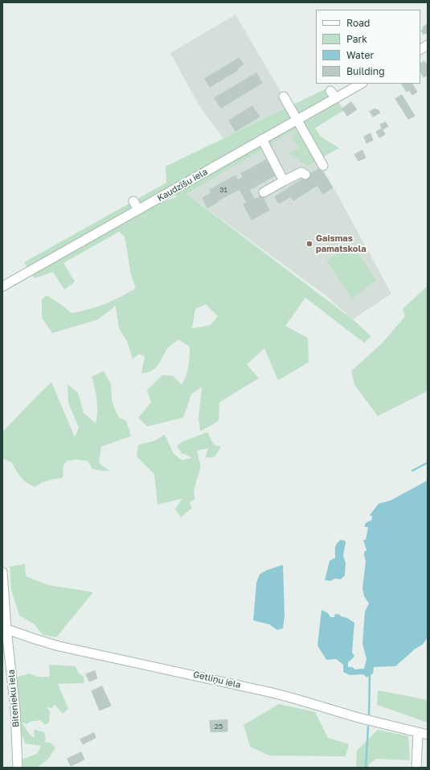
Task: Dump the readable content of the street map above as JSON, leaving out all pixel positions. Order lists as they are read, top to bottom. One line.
{"streets":{"street":["Kaudzīšu iela","Getliņu iela","Bitenieku iela"]},"crossings":[["Getliņu iela","Bitenieku iela"]],"places":["Gaismas pamatskola"],"house_numbers":["31","25"],"legend":["Road","Park","Water","Building"]}
